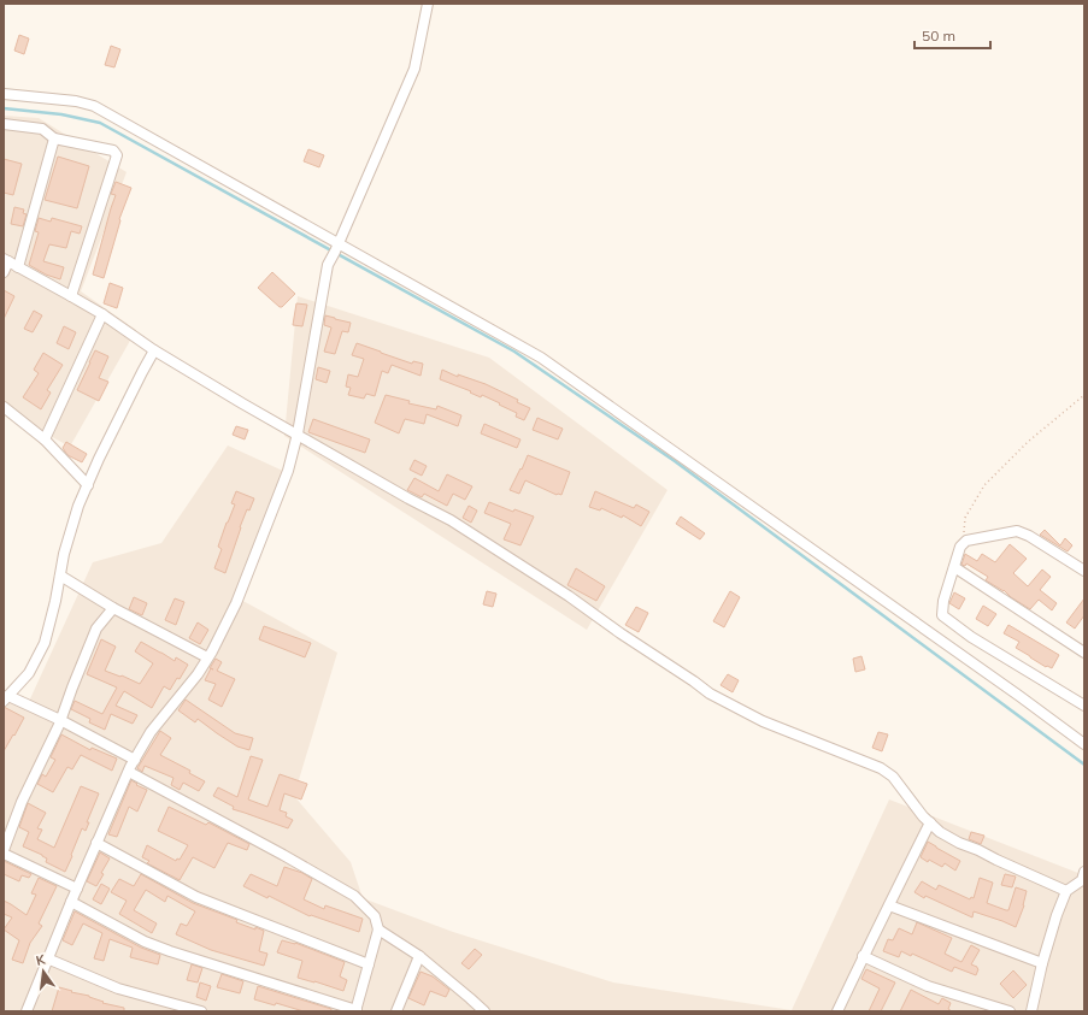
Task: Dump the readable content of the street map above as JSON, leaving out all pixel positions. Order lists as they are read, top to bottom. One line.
{"scale_bar":"50 m","north":"top"}
